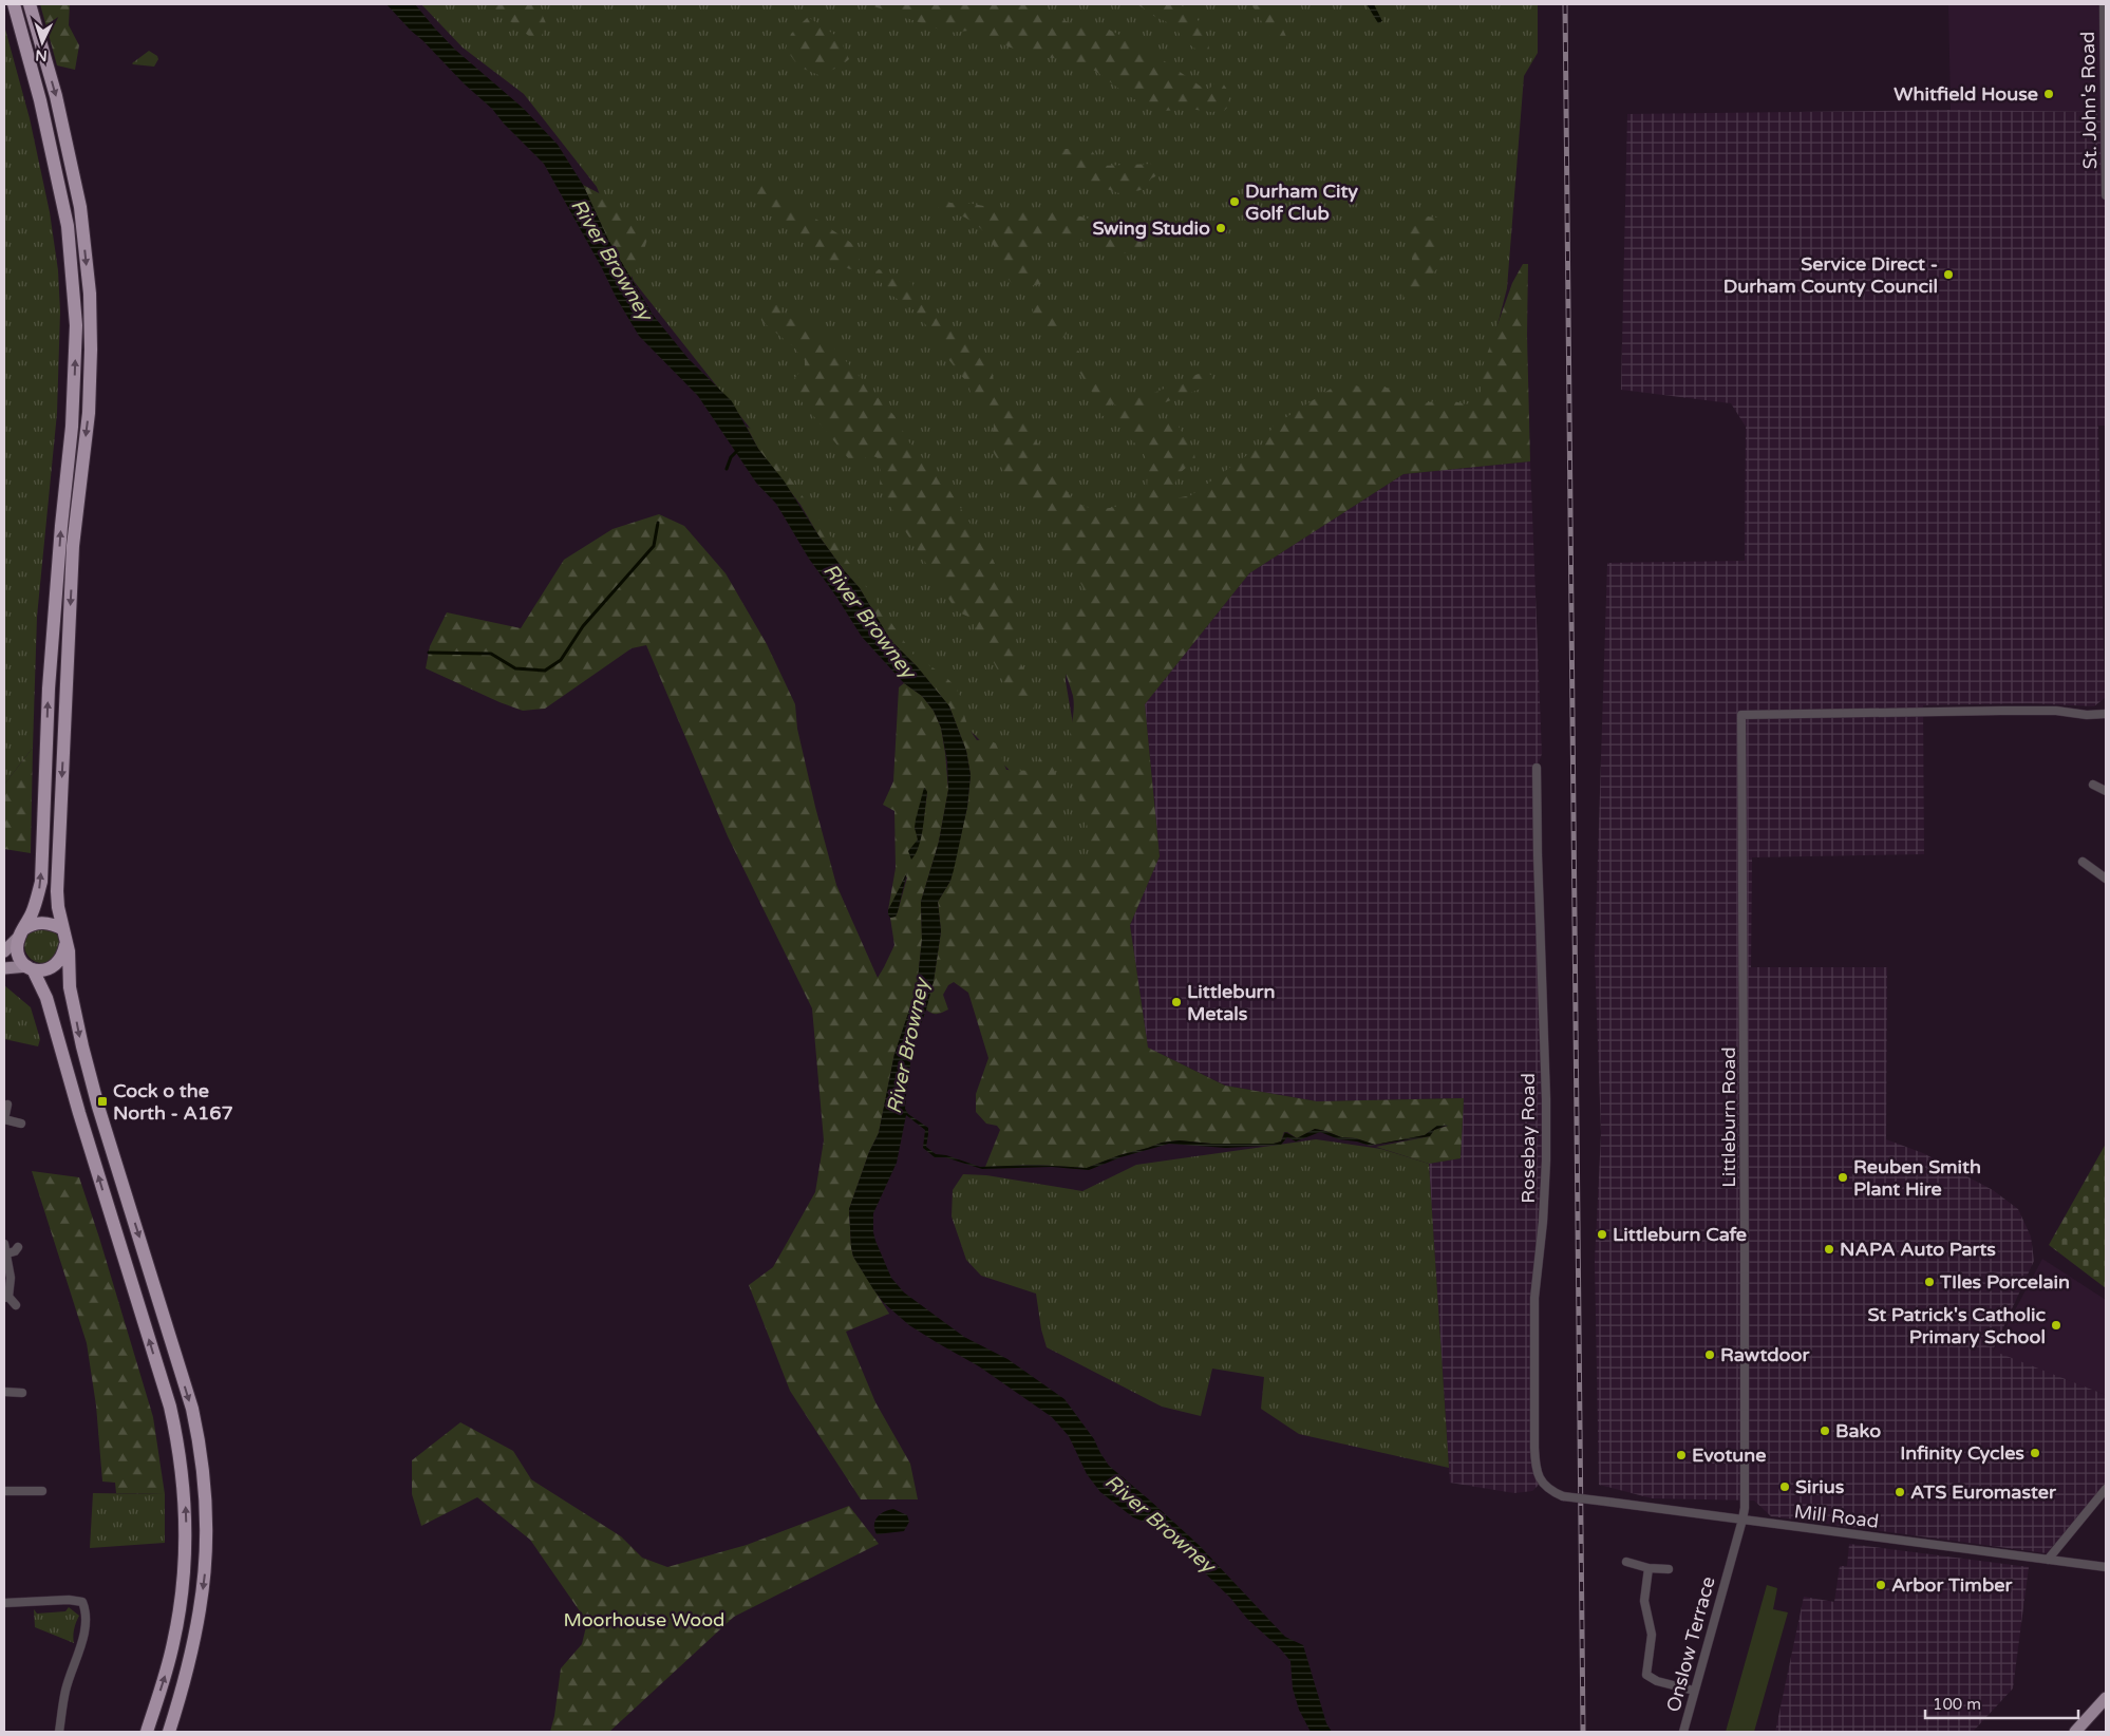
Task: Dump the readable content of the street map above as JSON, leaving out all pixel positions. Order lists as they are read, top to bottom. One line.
{"streets":{"street":["St. John's Road","Littleburn Road","Rosebay Road","Mill Road","Onslow Terrace"]},"crossings":[["Littleburn Road","Mill Road"],["Littleburn Road","Onslow Terrace"],["Rosebay Road","Mill Road"]],"water":["River Browney"],"parks":["Moorhouse Wood"],"places":{"other":["Whitfield House","Durham City Golf Club","Swing Studio","Service Direct - Durham County Council","Littleburn Metals","Reuben Smith Plant Hire","Littleburn Cafe","NAPA Auto Parts","TIles Porcelain","St Patrick's Catholic Primary School","Rawtdoor","Bako","Infinity Cycles","Evotune","Sirius","ATS Euromaster","Arbor Timber"],"transit":["Cock o the North - A167"]},"scale_bar":"100 m","north":"bottom"}
